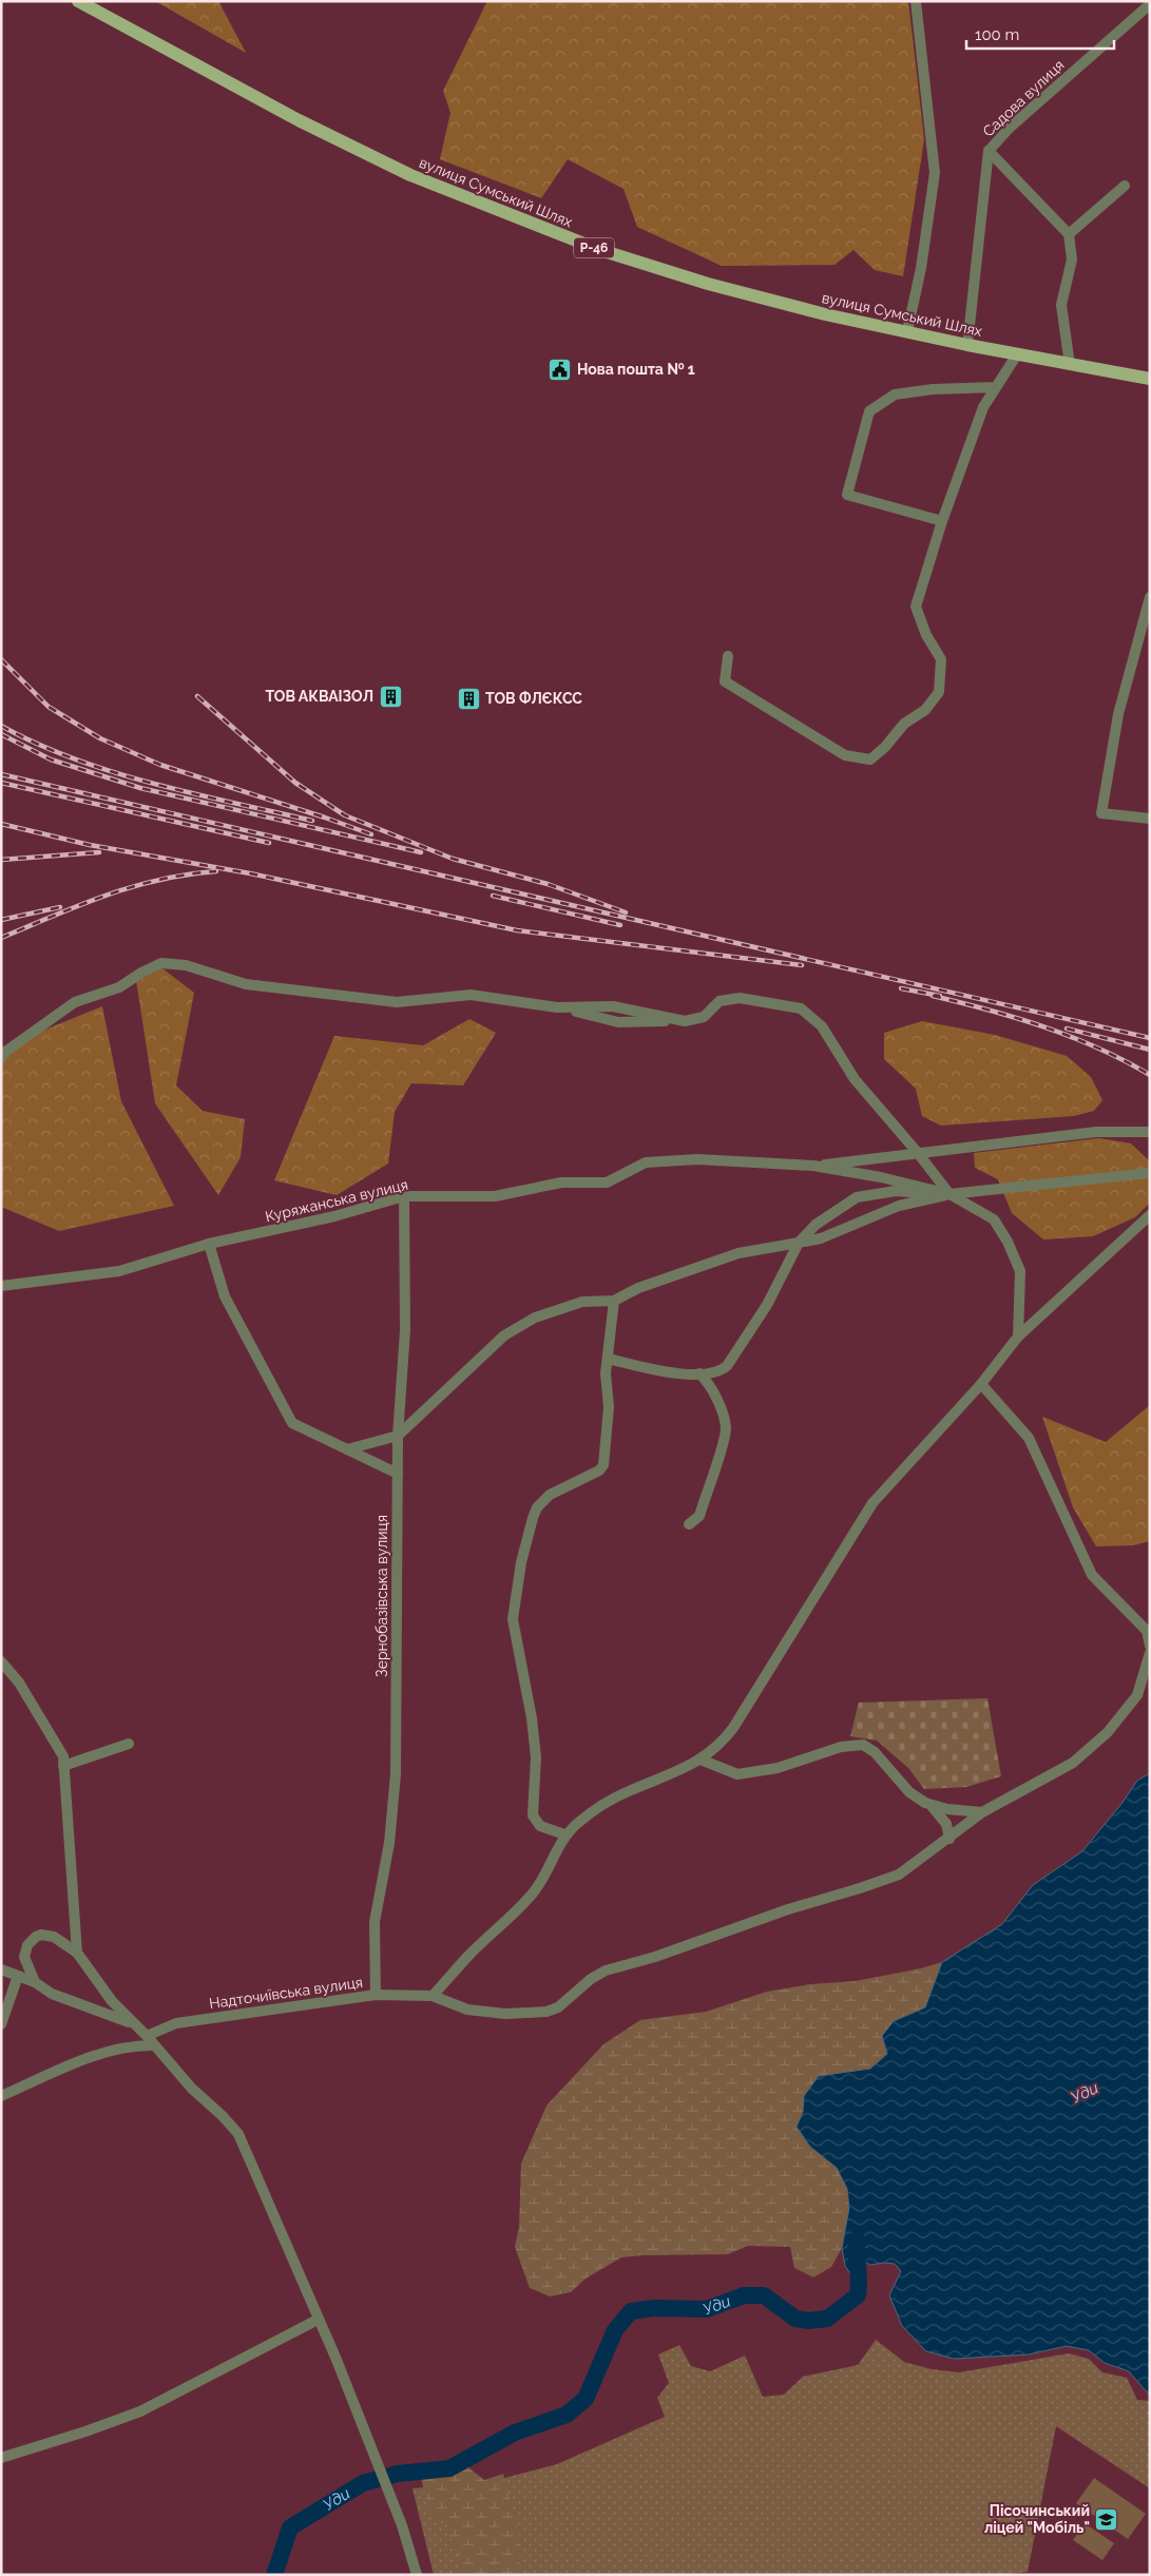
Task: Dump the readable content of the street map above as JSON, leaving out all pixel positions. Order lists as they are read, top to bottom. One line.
{"streets":{"main road":["вулиця Сумський Шлях","Р-46"],"street":["Садова вулиця","Куряжанська вулиця","Зернобазівська вулиця","Надточиївська вулиця"]},"crossings":[["Куряжанська вулиця","Зернобазівська вулиця"],["Зернобазівська вулиця","Надточиївська вулиця"]],"water":["Уди"],"places":{"public building":["Нова пошта № 1"],"building":["ТОВ АКВАІЗОЛ","ТОВ ФЛЄКСС"],"school or university":["Пісочинський ліцей \"Мобіль\""]},"scale_bar":"100 m"}
